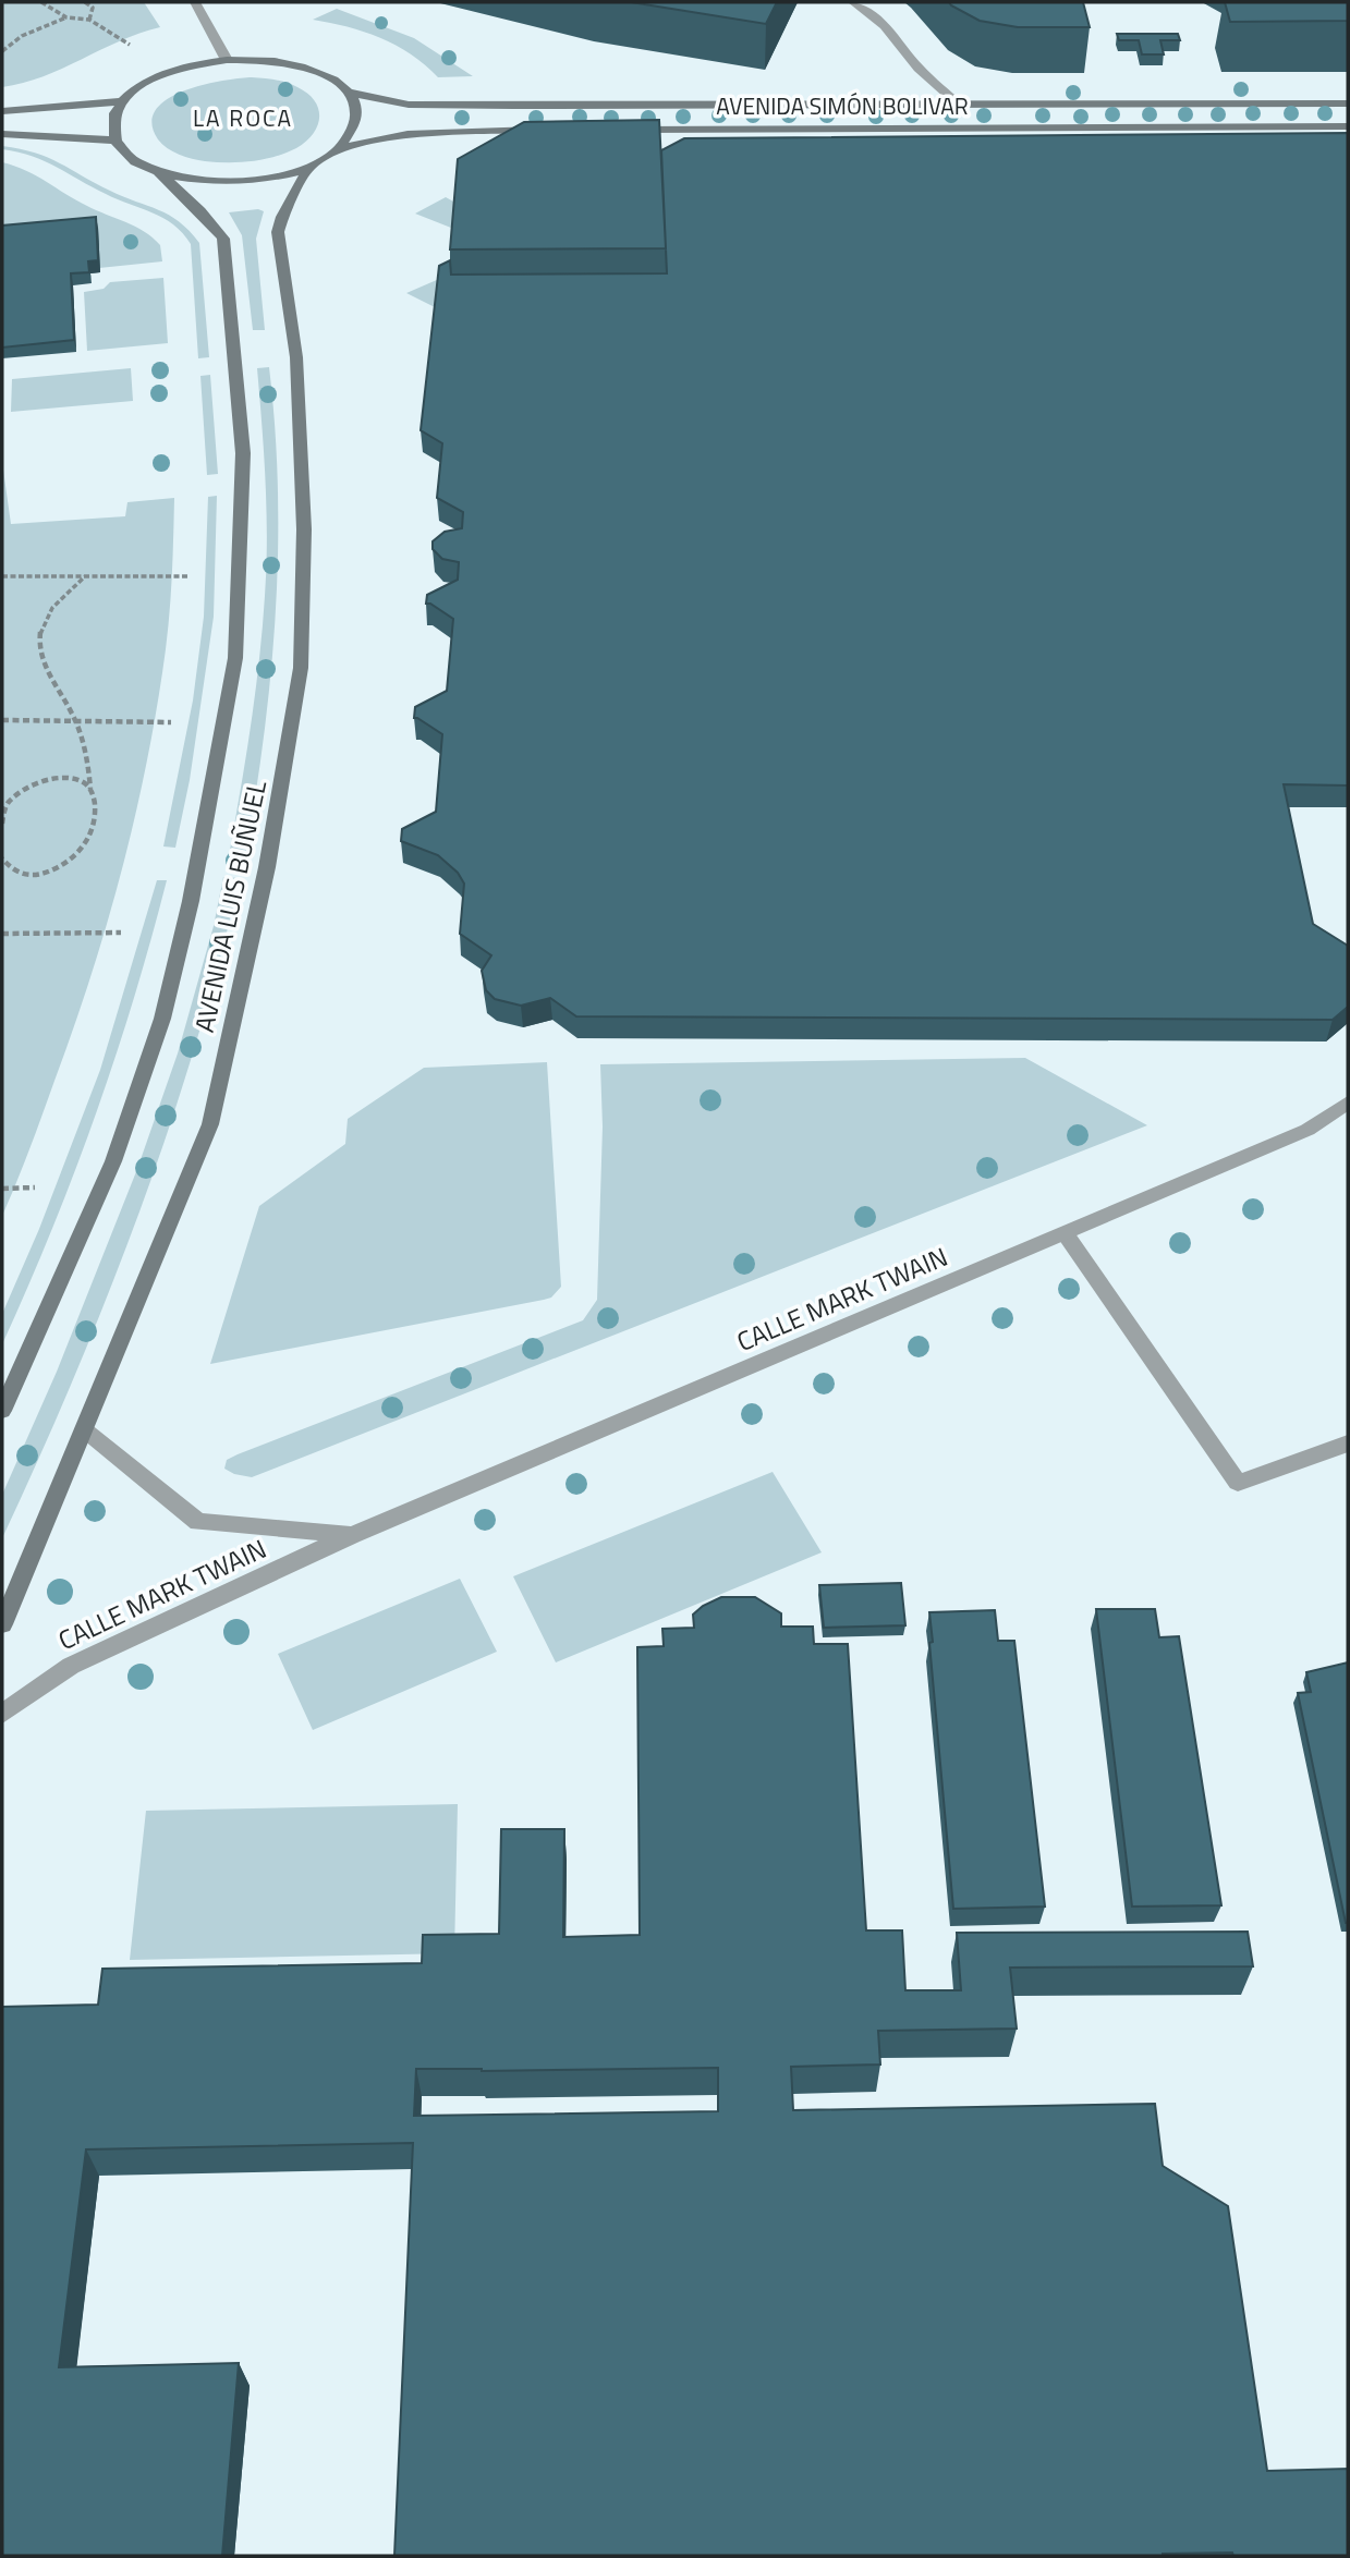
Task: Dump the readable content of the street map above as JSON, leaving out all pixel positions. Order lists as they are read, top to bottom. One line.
{"streets":{"main road":["AVENIDA SIMÓN BOLIVAR","AVENIDA LUIS BUÑUEL"],"street":["CALLE MARK TWAIN"]},"crossings":[["AVENIDA LUIS BUÑUEL","CALLE MARK TWAIN"]],"districts":["LA ROCA"]}
